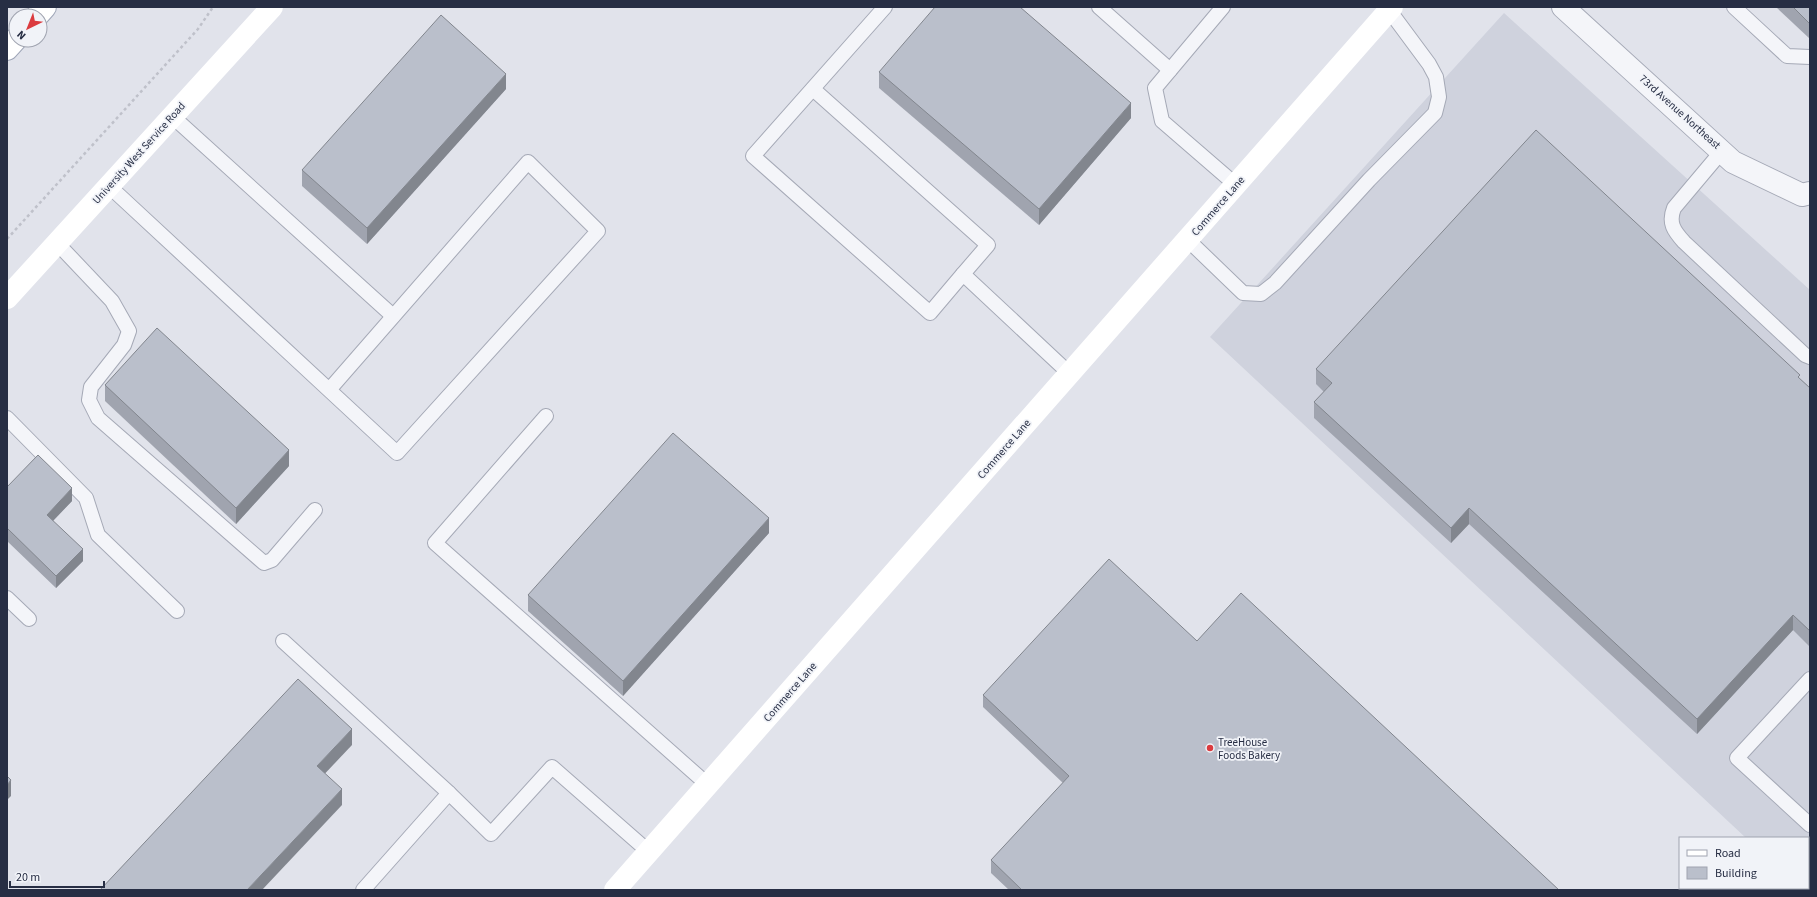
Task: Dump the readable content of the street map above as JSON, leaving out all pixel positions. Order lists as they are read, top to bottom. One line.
{"streets":{"street":["73rd Avenue Northeast","University West Service Road","Commerce Lane"]},"places":["TreeHouse Foods Bakery"],"legend":["Road","Building"],"scale_bar":"20 m","north":"bottom left"}
